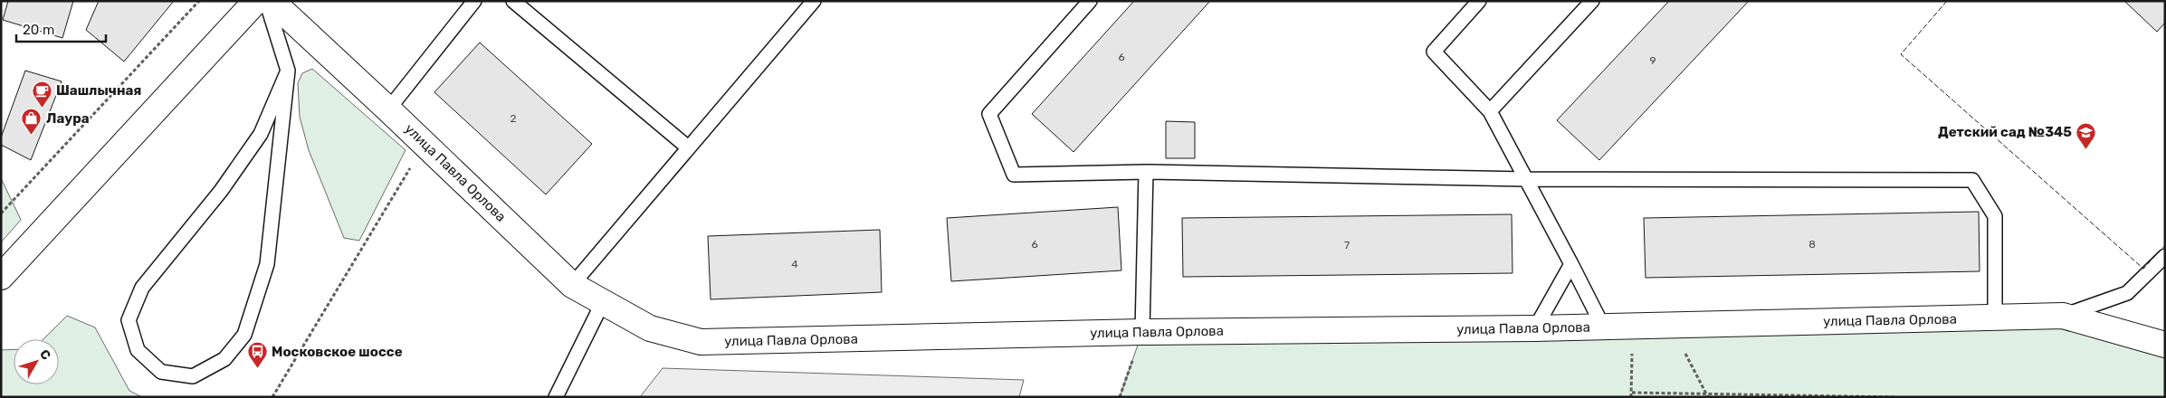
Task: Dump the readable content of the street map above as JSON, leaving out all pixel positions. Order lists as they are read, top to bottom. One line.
{"streets":{"street":["улица Павла Орлова"]},"places":{"cafe":["Шашлычная"],"shop":["Лаура"],"school or university":["Детский сад №345"],"bus stop":["Московское шоссе"]},"house_numbers":["6","9","2","6","8","7","4"],"scale_bar":"20 m","north":"top right"}
